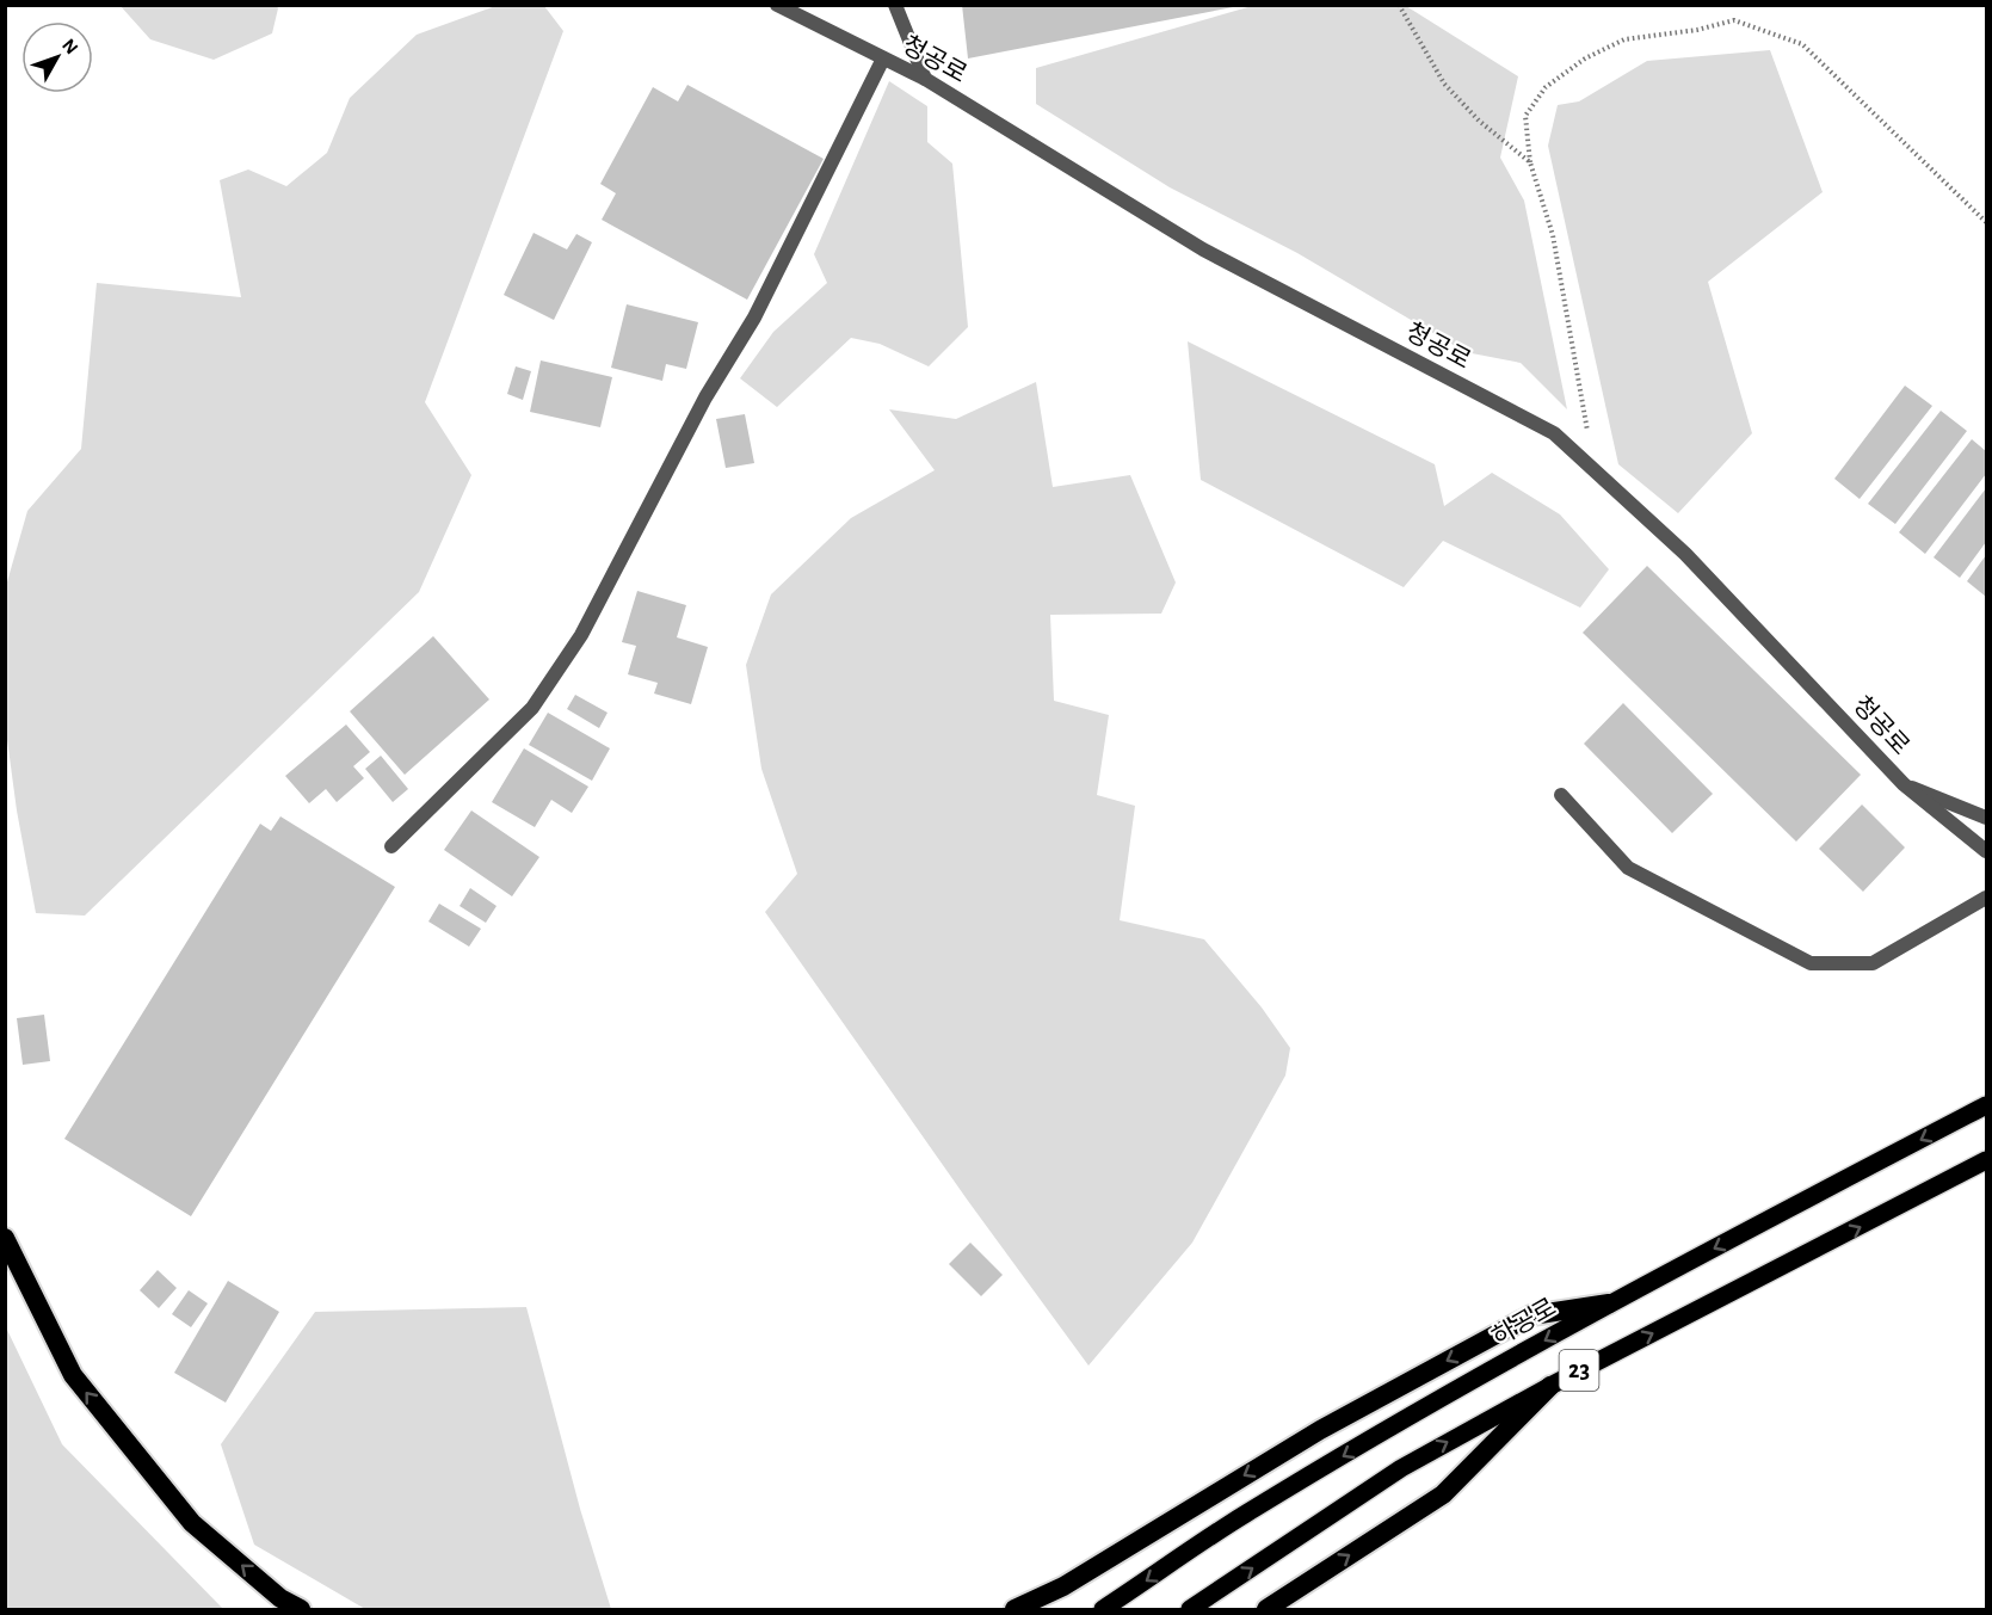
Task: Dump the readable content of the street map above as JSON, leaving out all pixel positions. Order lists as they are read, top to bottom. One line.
{"streets":{"main road":["하공로","23"],"street":["청공로"]},"north":"top right"}
